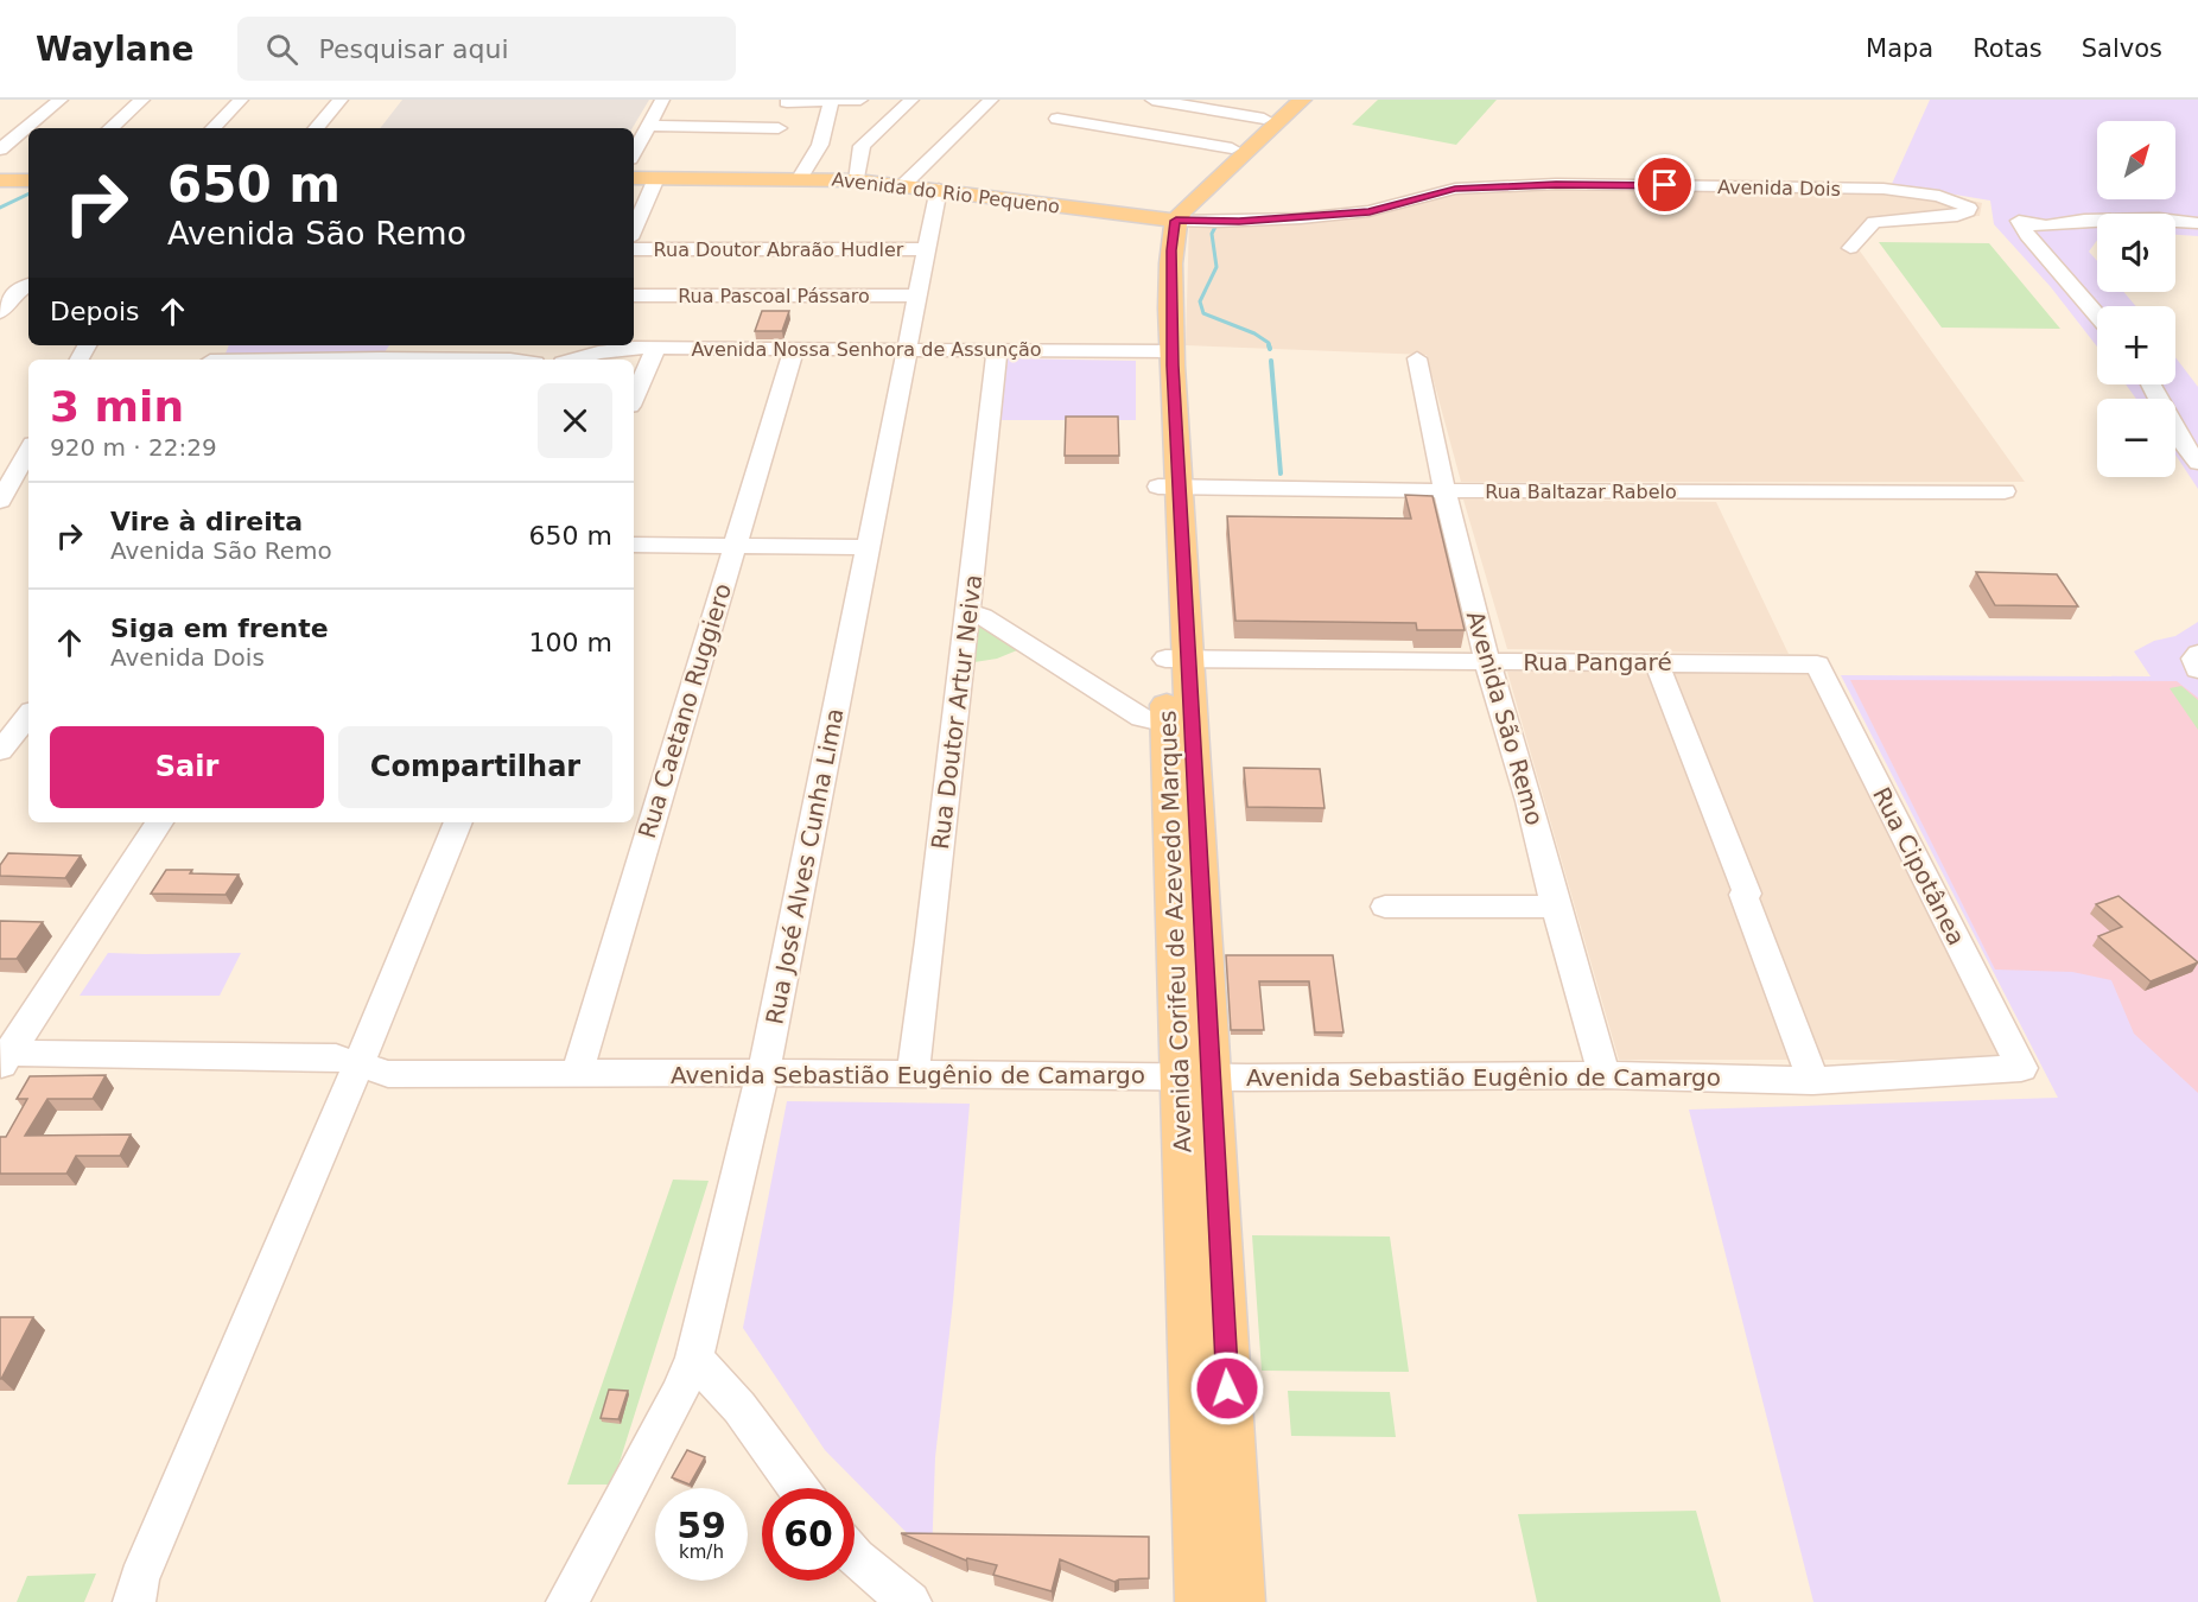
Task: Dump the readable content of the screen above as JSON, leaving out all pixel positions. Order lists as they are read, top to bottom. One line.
{"streets":{"main road":["Avenida do Rio Pequeno","Avenida Corifeu de Azevedo Marques"],"street":["Avenida Dois","Rua Doutor Abraão Hudler","Rua Pascoal Pássaro","Avenida Nossa Senhora de Assunção","Rua Baltazar Rabelo","Rua Pangaré","Rua Caetano Ruggiero","Rua Doutor Artur Neiva","Avenida São Remo","Rua José Alves Cunha Lima","Rua Cipotânea","Avenida Sebastião Eugênio de Camargo"]},"crossings":[["Avenida Dois","Avenida do Rio Pequeno"],["Avenida Dois","Avenida Corifeu de Azevedo Marques"],["Avenida do Rio Pequeno","Rua José Alves Cunha Lima"],["Avenida do Rio Pequeno","Avenida Corifeu de Azevedo Marques"],["Rua Doutor Abraão Hudler","Rua José Alves Cunha Lima"],["Rua Pascoal Pássaro","Rua José Alves Cunha Lima"],["Avenida Nossa Senhora de Assunção","Rua Caetano Ruggiero"],["Avenida Nossa Senhora de Assunção","Rua Doutor Artur Neiva"],["Avenida Nossa Senhora de Assunção","Rua José Alves Cunha Lima"],["Avenida Nossa Senhora de Assunção","Avenida Corifeu de Azevedo Marques"],["Rua Baltazar Rabelo","Avenida São Remo"],["Rua Baltazar Rabelo","Avenida Corifeu de Azevedo Marques"],["Rua Pangaré","Avenida São Remo"],["Rua Pangaré","Rua Cipotânea"],["Rua Pangaré","Avenida Corifeu de Azevedo Marques"],["Rua Caetano Ruggiero","Avenida Sebastião Eugênio de Camargo"],["Rua Doutor Artur Neiva","Avenida Sebastião Eugênio de Camargo"],["Avenida São Remo","Avenida Sebastião Eugênio de Camargo"],["Rua José Alves Cunha Lima","Avenida Sebastião Eugênio de Camargo"],["Rua Cipotânea","Avenida Sebastião Eugênio de Camargo"],["Avenida Corifeu de Azevedo Marques","Avenida Sebastião Eugênio de Camargo"]],"north":"top right","page":{"header":"Waylane","search":"Pesquisar aqui","nav":["Mapa","Rotas","Salvos"],"map_buttons":["+","−"],"turn":["650 m","Avenida São Remo"],"then":"Depois","heading":["3 min","920 m · 22:29"],"list":[{"name":"Vire à direita","note":"Avenida São Remo","value":"650 m"},{"name":"Siga em frente","note":"Avenida Dois","value":"100 m"}],"buttons":["Sair","Compartilhar"],"speed":"59 km/h","limit":"60"}}
